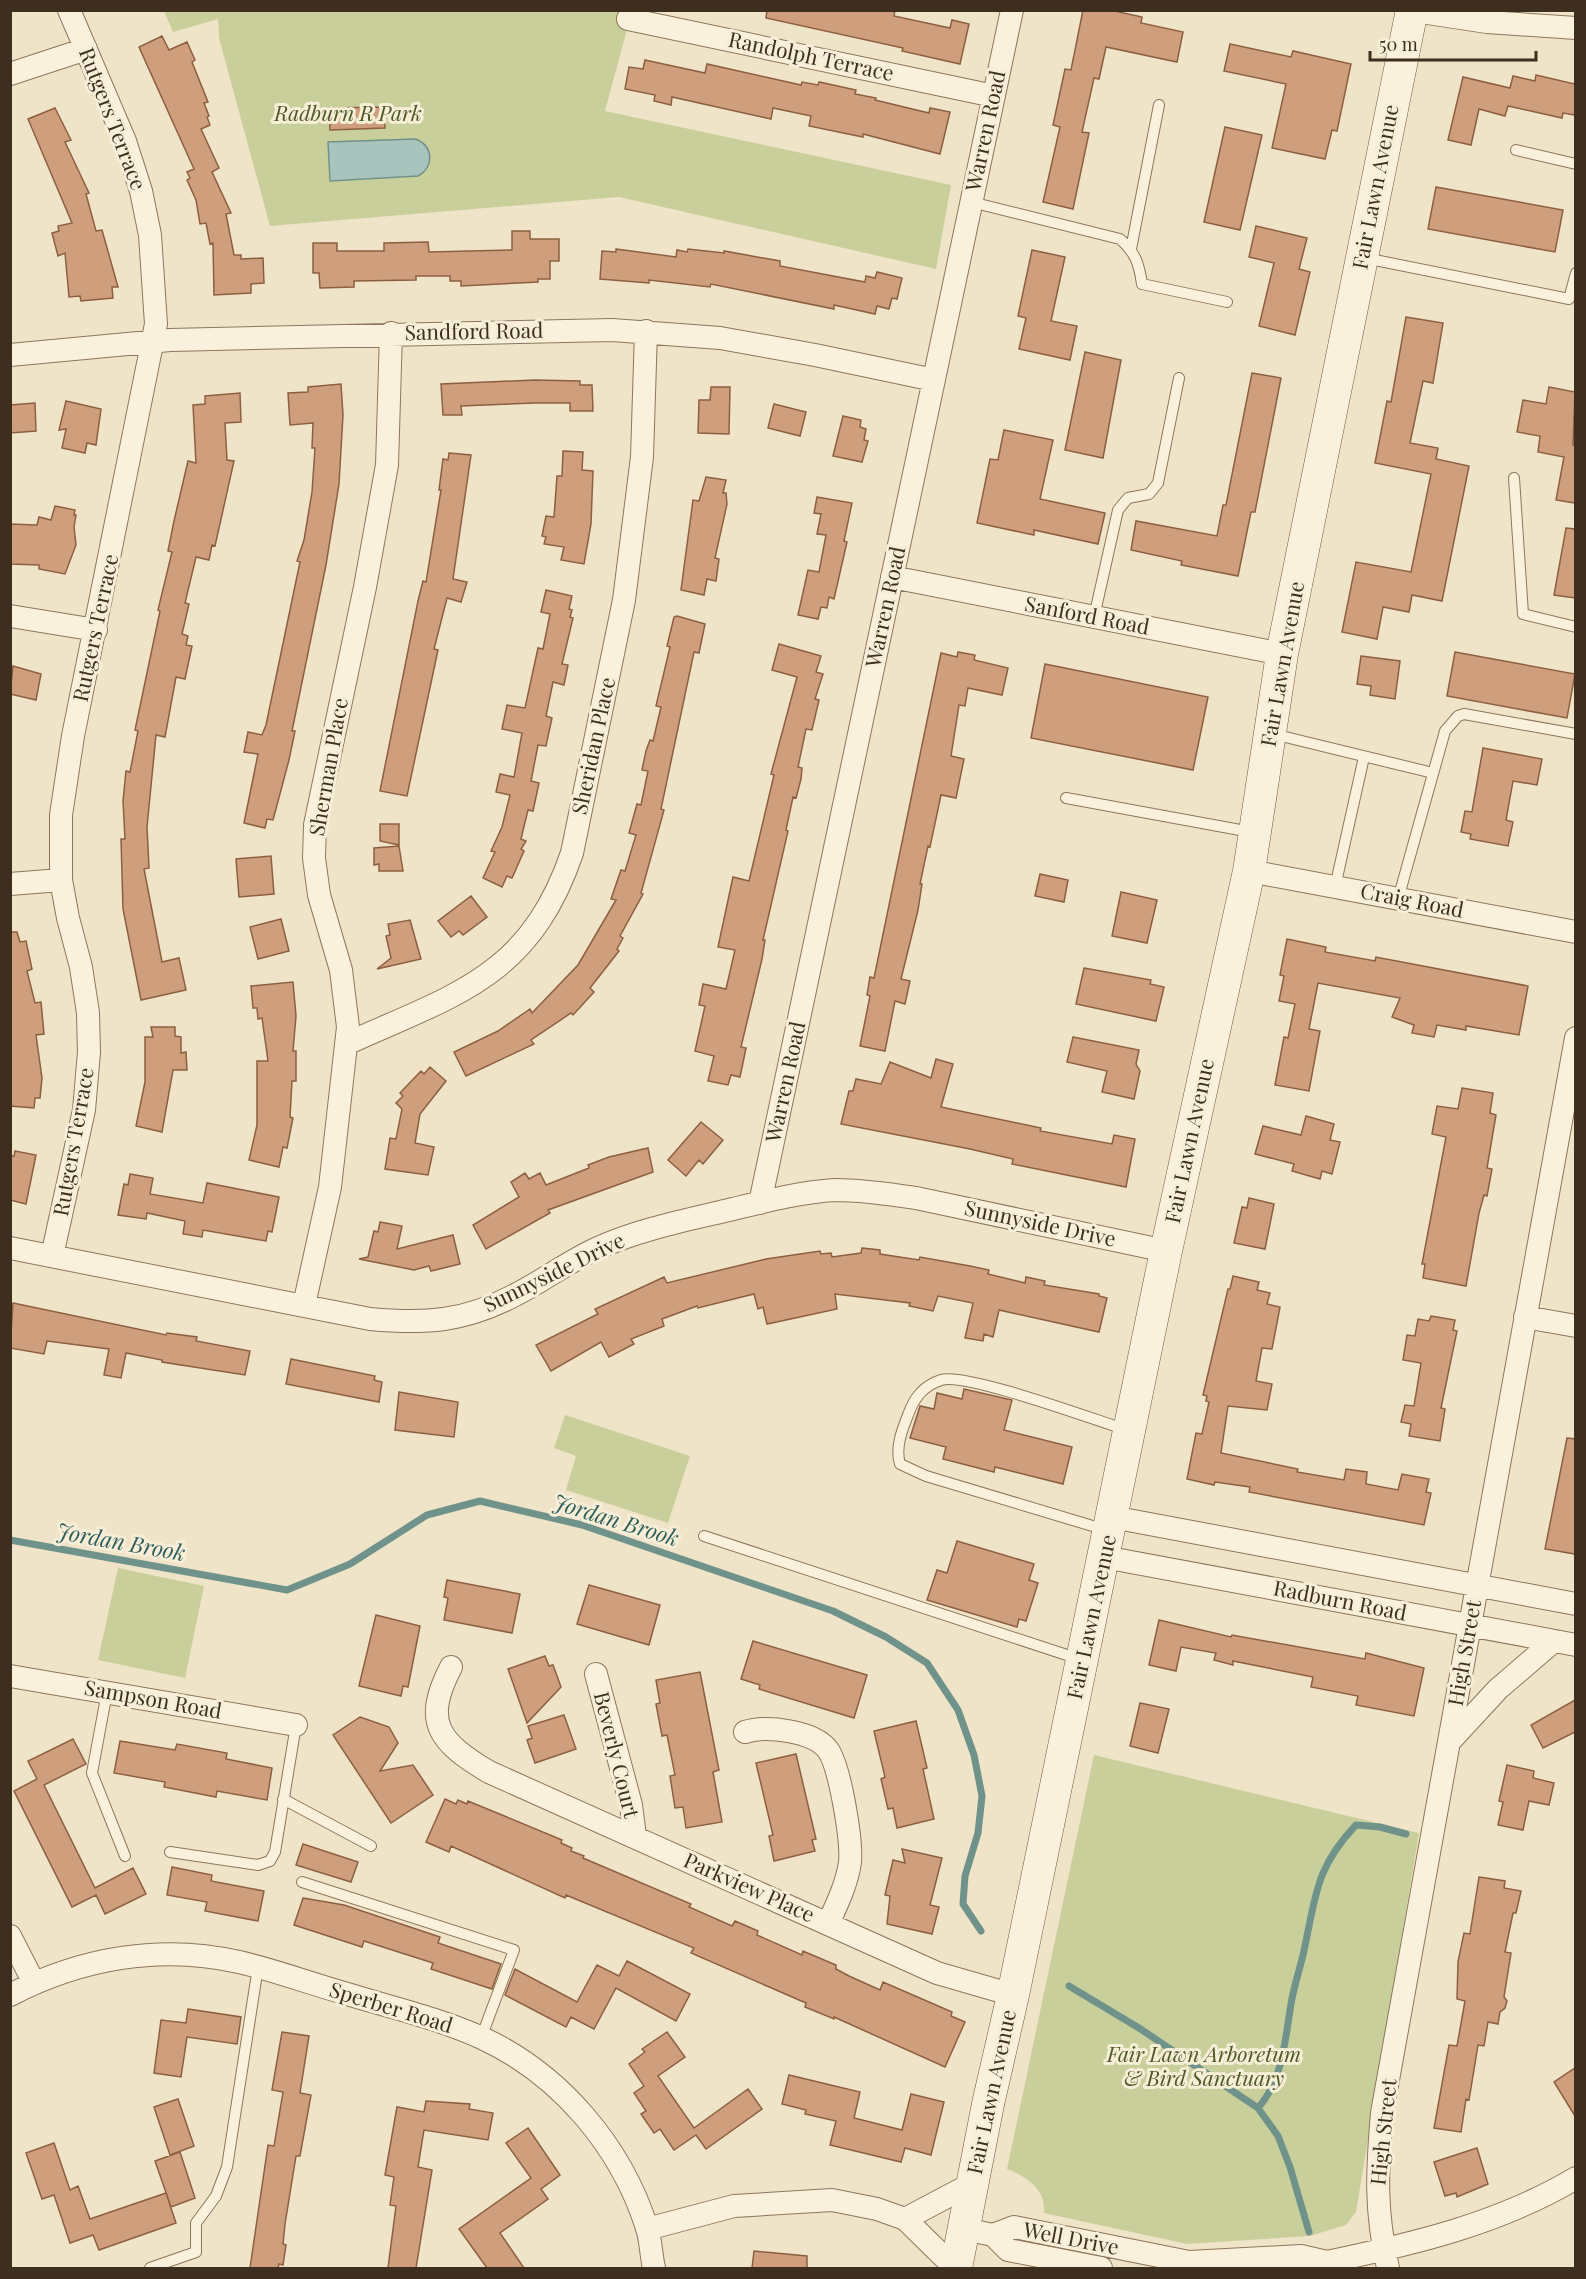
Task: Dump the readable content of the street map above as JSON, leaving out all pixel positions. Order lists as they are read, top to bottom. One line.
{"streets":{"main road":["Fair Lawn Avenue"],"street":["Randolph Terrace","Rutgers Terrace","Warren Road","Sandford Road","Sanford Road","Sheridan Place","Sherman Place","Craig Road","Sunnyside Drive","Radburn Road","High Street","Sampson Road","Beverly Court","Parkview Place","Sperber Road","Well Drive"]},"crossings":[["Randolph Terrace","Warren Road"],["Rutgers Terrace","Sandford Road"],["Rutgers Terrace","Sunnyside Drive"],["Warren Road","Sandford Road"],["Warren Road","Sanford Road"],["Warren Road","Sunnyside Drive"],["Fair Lawn Avenue","Sanford Road"],["Fair Lawn Avenue","Craig Road"],["Fair Lawn Avenue","Sunnyside Drive"],["Fair Lawn Avenue","Radburn Road"],["Fair Lawn Avenue","Parkview Place"],["Fair Lawn Avenue","Well Drive"],["Sandford Road","Sheridan Place"],["Sandford Road","Sherman Place"],["Sheridan Place","Sherman Place"],["Sherman Place","Sunnyside Drive"],["Radburn Road","High Street"],["High Street","Well Drive"],["Beverly Court","Parkview Place"]],"water":["Jordan Brook"],"parks":["Radburn R Park","Fair Lawn Arboretum & Bird Sanctuary"],"scale_bar":"50 m"}
